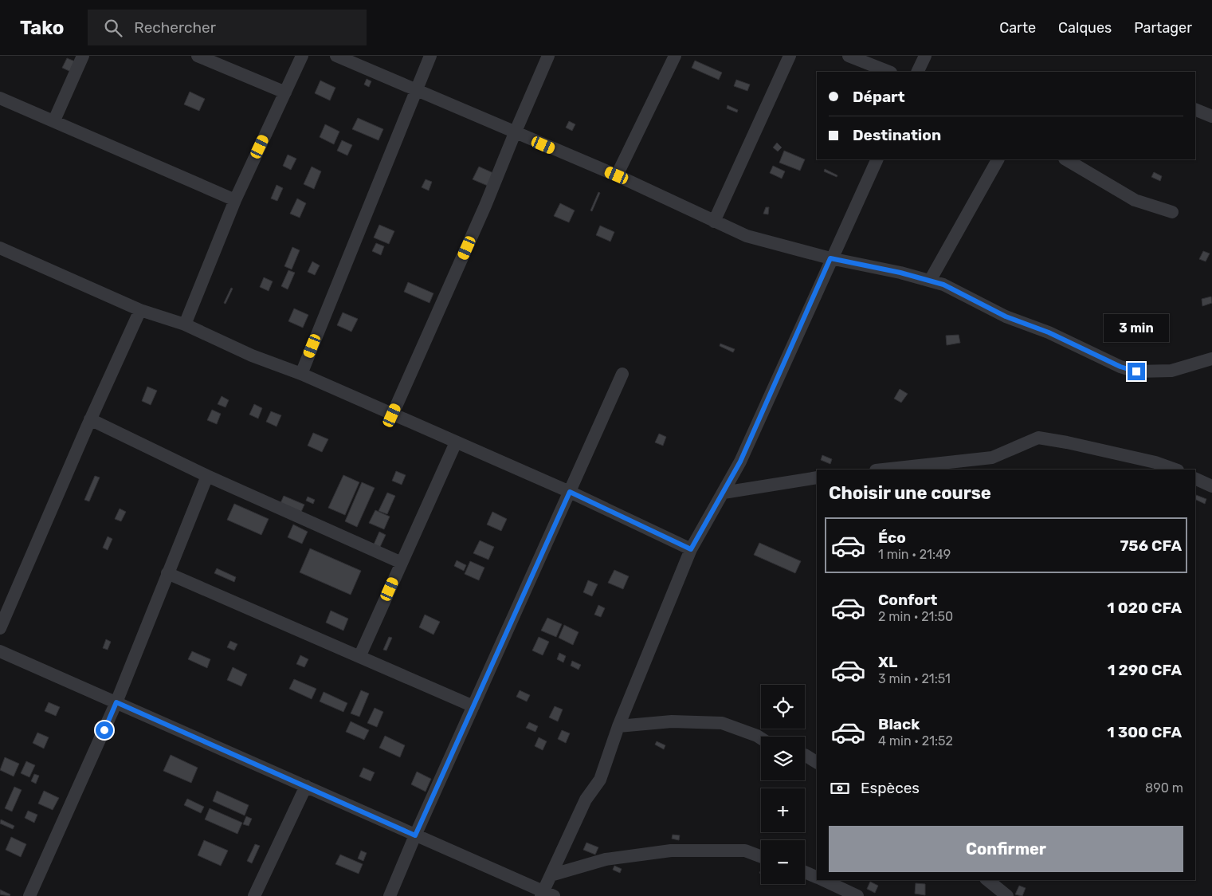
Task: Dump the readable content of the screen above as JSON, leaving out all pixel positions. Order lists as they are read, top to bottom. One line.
{"page":{"header":"Tako","search":"Rechercher","nav":["Carte","Calques","Partager"],"banner":["Départ","Destination"],"bubble":"3 min","heading":"Choisir une course","list":[{"name":"Éco","note":"1 min · 21:49","value":"756 CFA"},{"name":"Confort","note":"2 min · 21:50","value":"1 020 CFA"},{"name":"XL","note":"3 min · 21:51","value":"1 290 CFA"},{"name":"Black","note":"4 min · 21:52","value":"1 300 CFA"}],"map_buttons":["+","−"],"pay":["Espèces","890 m"],"buttons":"Confirmer"}}
